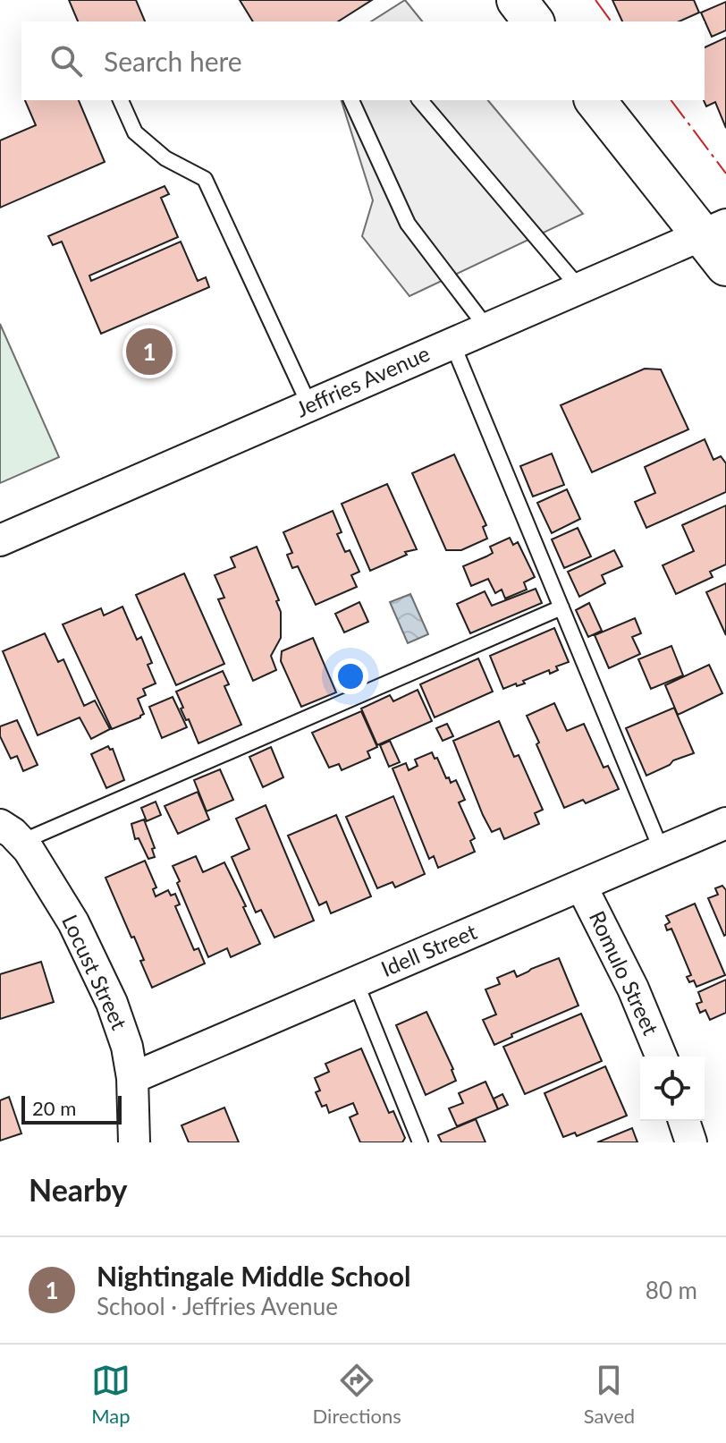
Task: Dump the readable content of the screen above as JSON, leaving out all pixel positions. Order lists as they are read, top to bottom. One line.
{"streets":{"street":["Jeffries Avenue","Idell Street","Locust Street","Romulo Street"]},"crossings":[["Idell Street","Locust Street"],["Idell Street","Romulo Street"]],"scale_bar":"20 m","page":{"search":"Search here","pins":"1","scale":"20 m","heading":"Nearby","list":[{"mark":"1","name":"Nightingale Middle School","note":"School · Jeffries Avenue","value":"80 m"}],"nav":["Map","Directions","Saved"]}}
